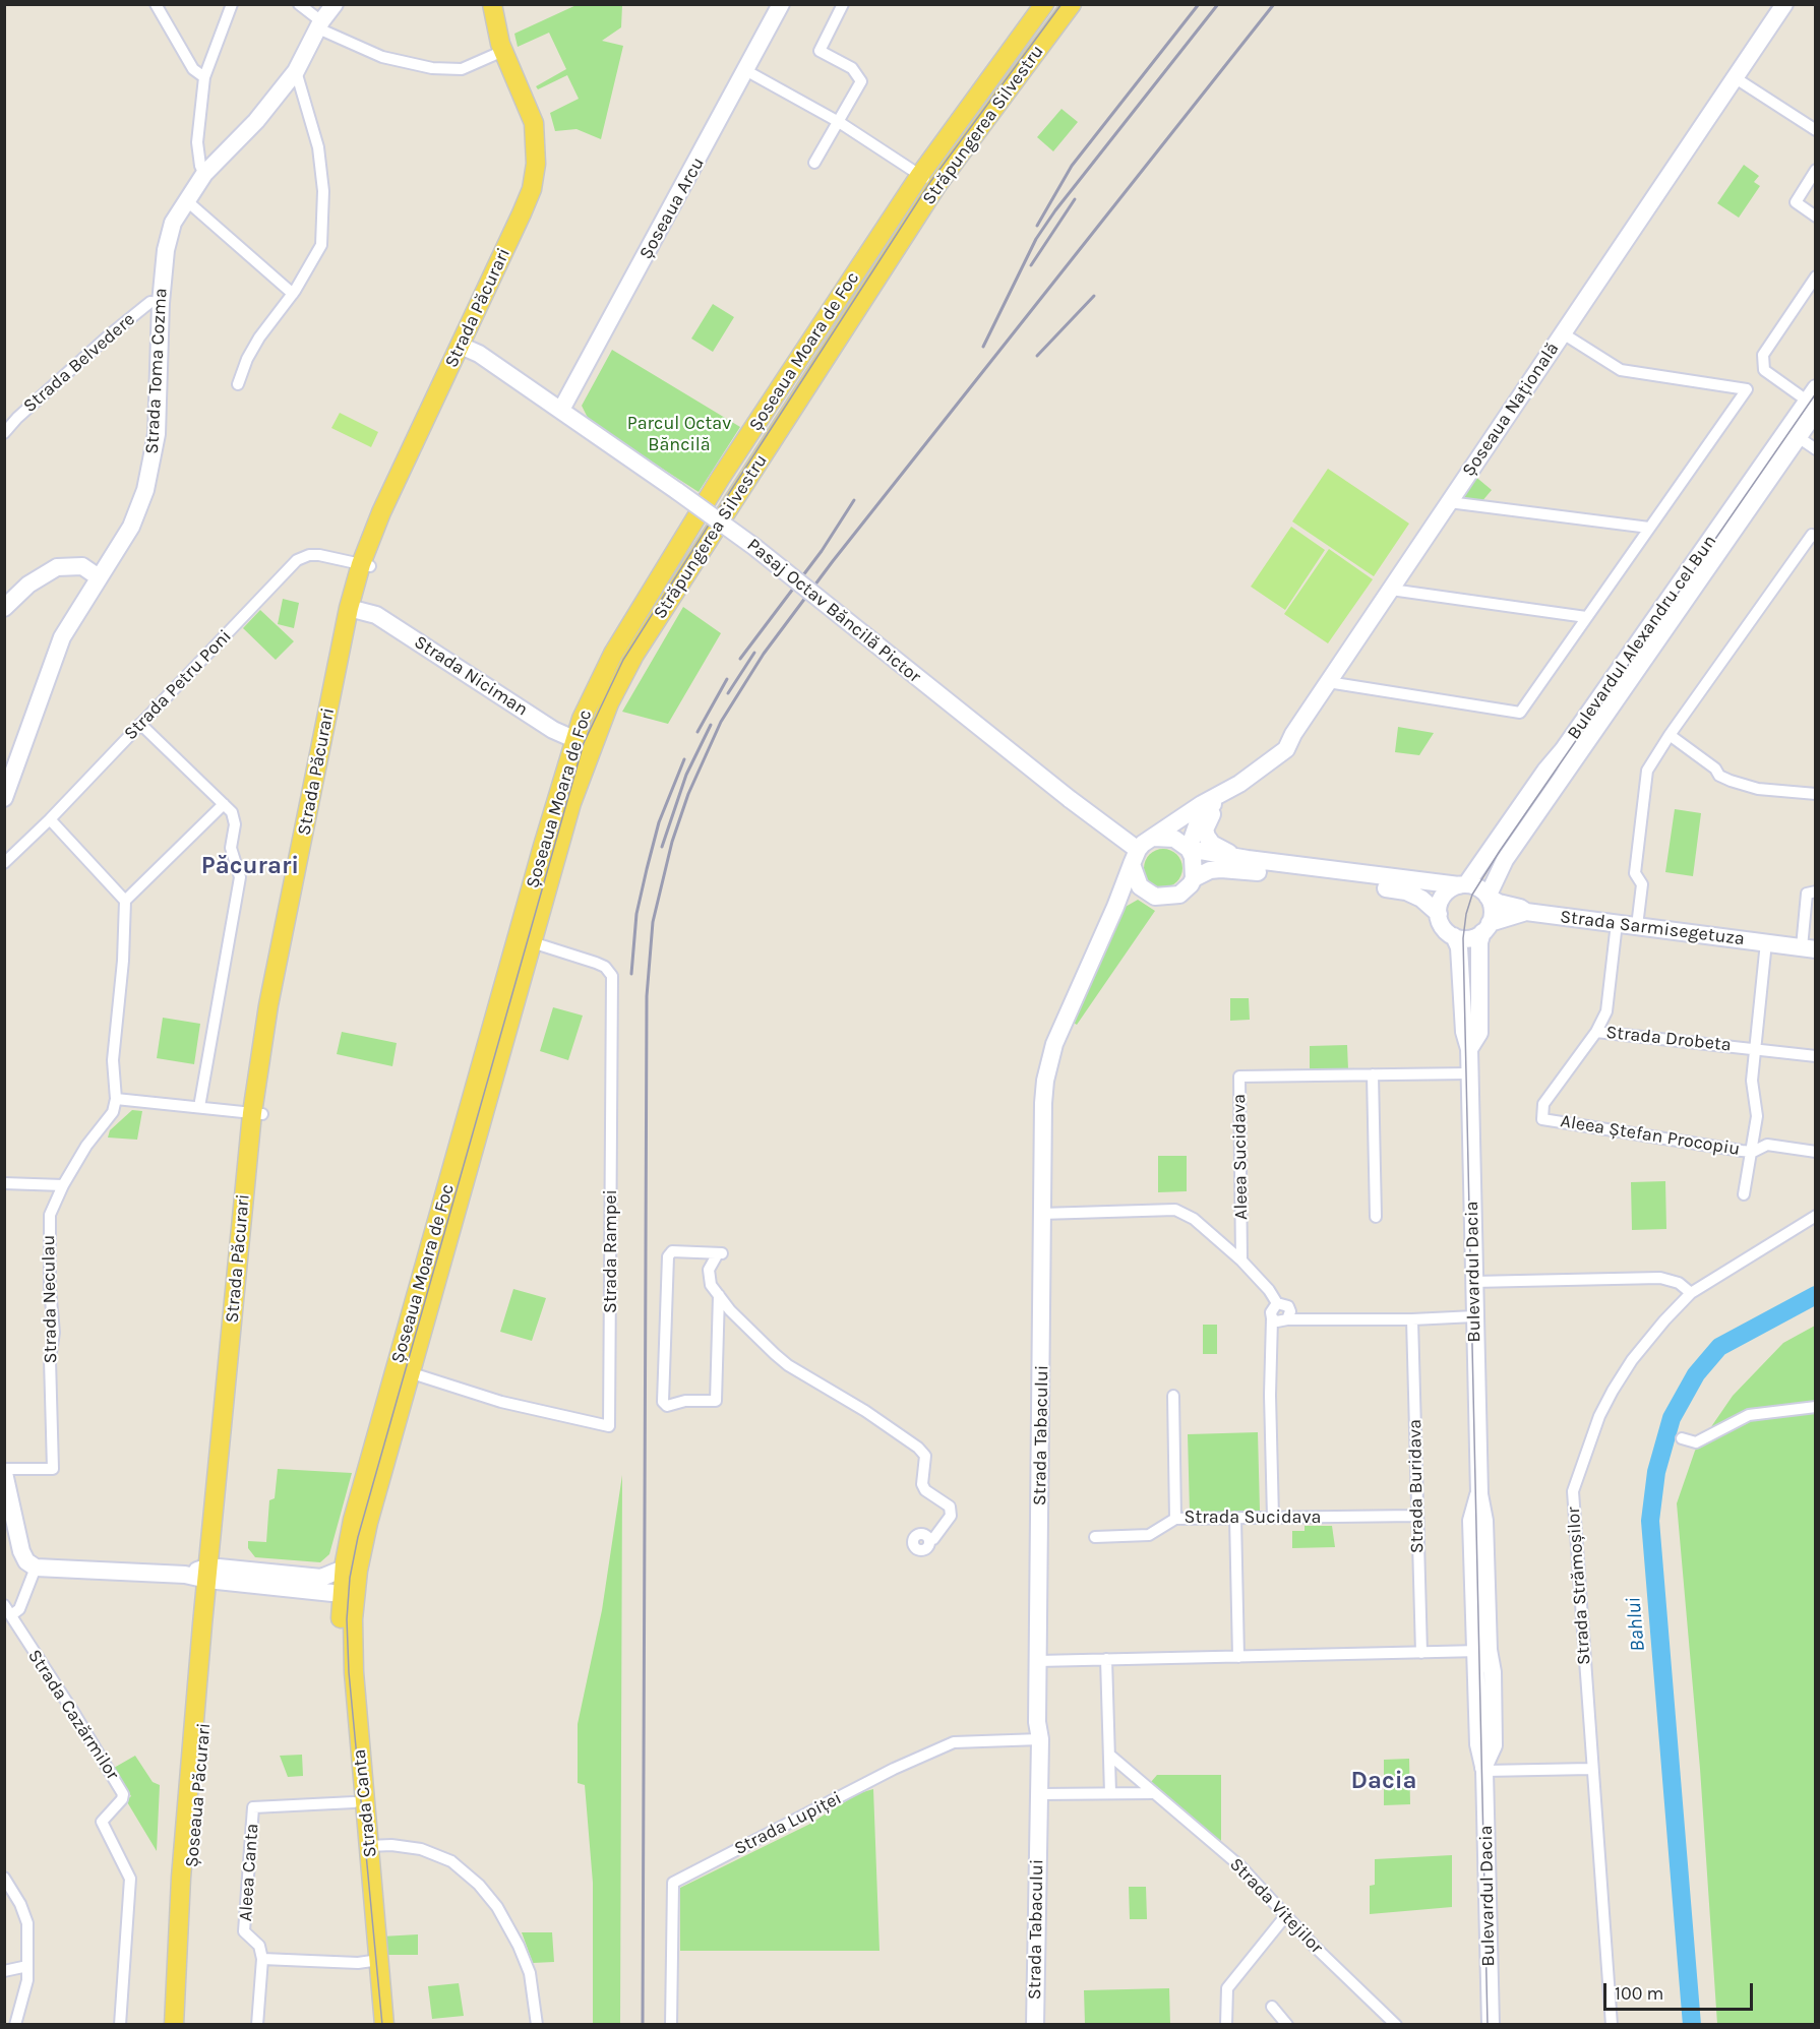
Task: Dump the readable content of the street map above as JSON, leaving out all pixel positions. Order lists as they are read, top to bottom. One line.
{"streets":{"main road":["Străpungerea Silvestru","Strada Păcurari","Șoseaua Moara de Foc","Șoseaua Păcurari","Strada Canta"],"street":["Șoseaua Arcu","Strada Belvedere","Strada Toma Cozma","Șoseaua Națională","Pasaj Octav Băncilă Pictor","Bulevardul Alexandru cel Bun","Strada Niciman","Strada Petru Poni","Strada Sarmisegetuza","Strada Drobeta","Aleea Ștefan Procopiu","Aleea Sucidava","Strada Rampei","Bulevardul Dacia","Strada Neculau","Strada Tabacului","Strada Buridava","Strada Sucidava","Strada Strămoșilor","Strada Cazărmilor","Strada Lupiței","Aleea Canta","Strada Vitejilor"]},"crossings":[["Străpungerea Silvestru","Șoseaua Moara de Foc"],["Străpungerea Silvestru","Strada Niciman"],["Șoseaua Arcu","Pasaj Octav Băncilă Pictor"],["Strada Păcurari","Pasaj Octav Băncilă Pictor"],["Strada Păcurari","Strada Niciman"],["Strada Păcurari","Strada Petru Poni"],["Strada Păcurari","Șoseaua Păcurari"],["Șoseaua Moara de Foc","Strada Niciman"],["Șoseaua Moara de Foc","Strada Rampei"],["Șoseaua Moara de Foc","Strada Canta"],["Strada Belvedere","Strada Toma Cozma"],["Șoseaua Națională","Pasaj Octav Băncilă Pictor"],["Șoseaua Națională","Strada Tabacului"],["Pasaj Octav Băncilă Pictor","Strada Tabacului"],["Bulevardul Alexandru cel Bun","Strada Sarmisegetuza"],["Strada Sarmisegetuza","Strada Drobeta"],["Strada Sarmisegetuza","Aleea Ștefan Procopiu"],["Strada Drobeta","Aleea Ștefan Procopiu"],["Aleea Sucidava","Bulevardul Dacia"],["Strada Tabacului","Strada Lupiței"],["Strada Buridava","Strada Sucidava"],["Strada Canta","Aleea Canta"]],"districts":["Păcurari","Dacia"],"water":["Bahlui"],"parks":["Parcul Octav Băncilă"],"scale_bar":"100 m"}
